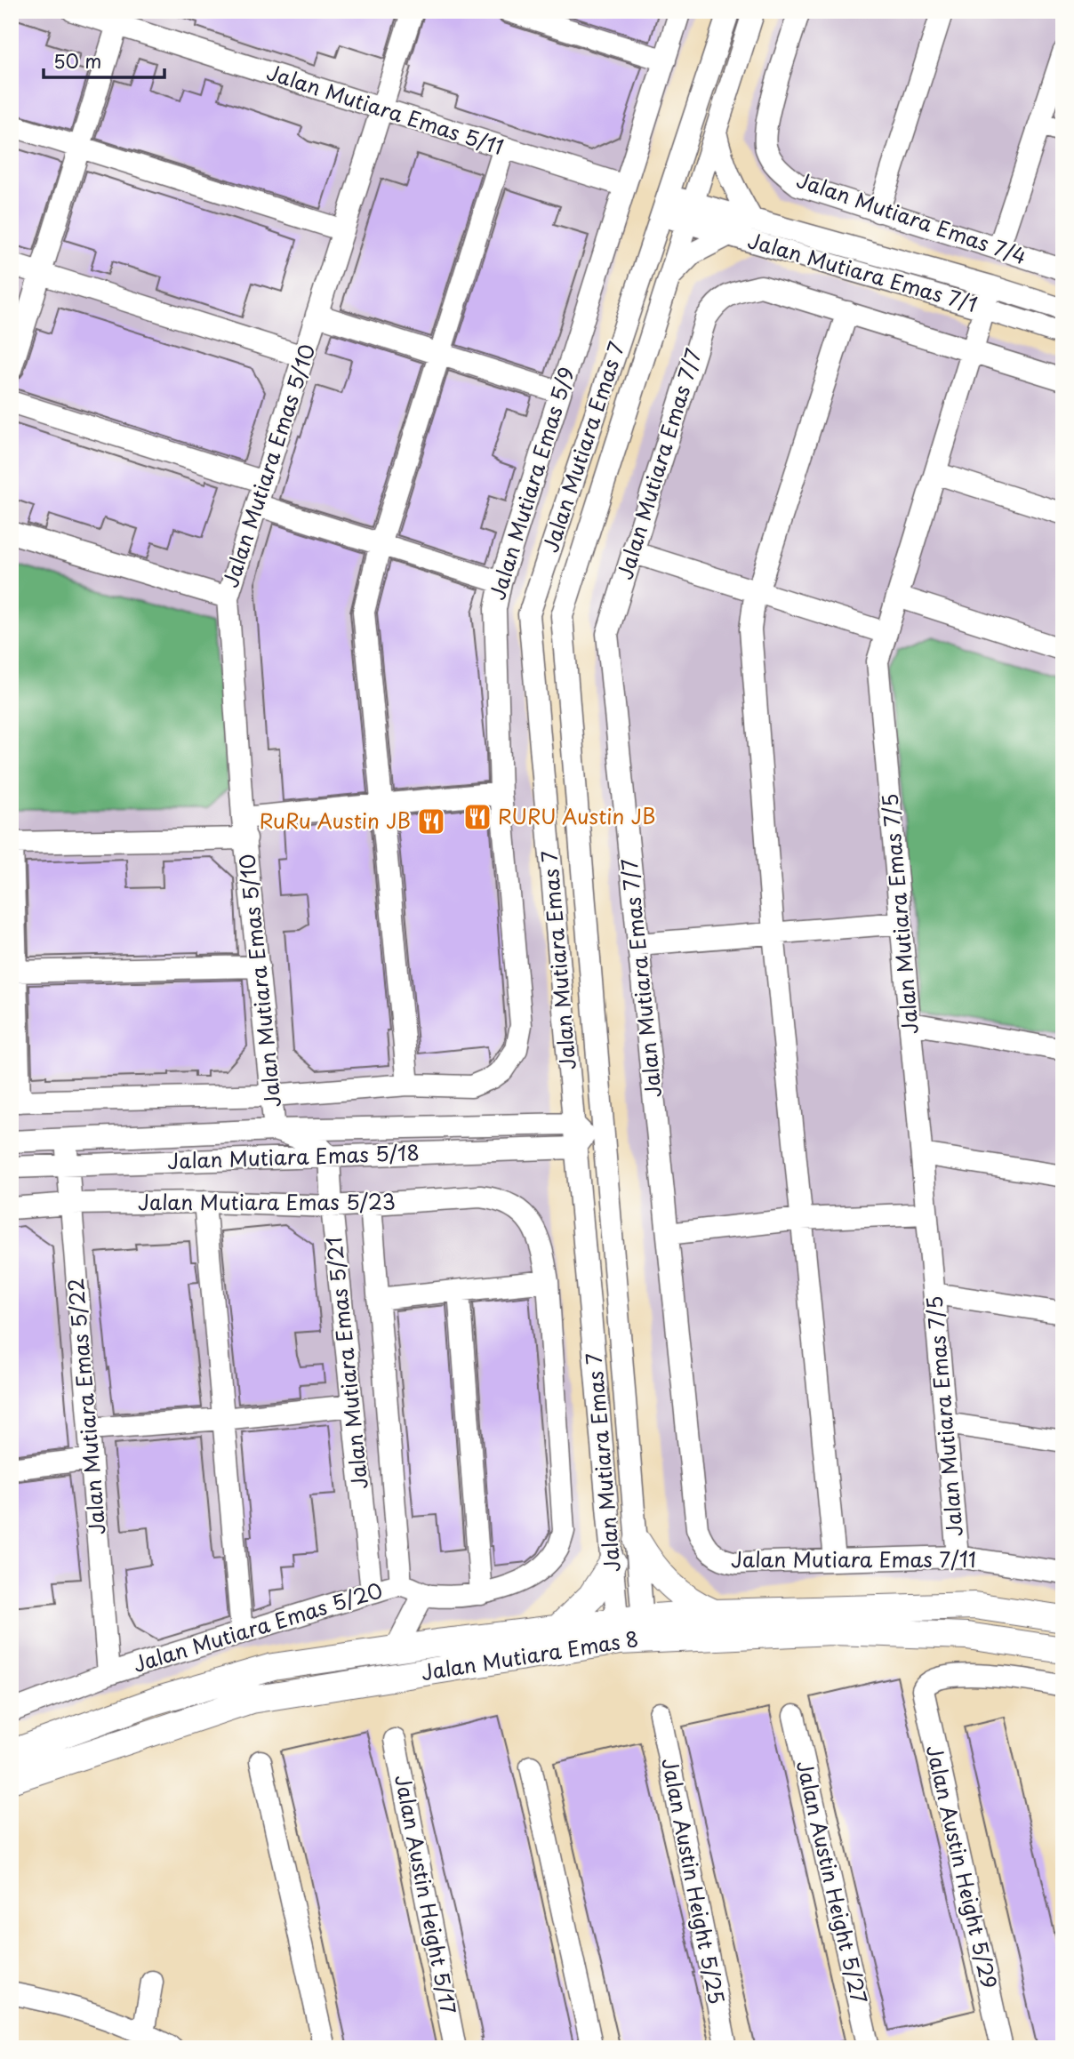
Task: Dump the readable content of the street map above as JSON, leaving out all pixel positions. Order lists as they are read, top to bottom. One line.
{"streets":{"main road":["Jalan Mutiara Emas 8"],"street":["Jalan Mutiara Emas 5/11","Jalan Mutiara Emas 7/4","Jalan Mutiara Emas 7/1","Jalan Mutiara Emas 7","Jalan Mutiara Emas 7/7","Jalan Mutiara Emas 5/10","Jalan Mutiara Emas 5/9","Jalan Mutiara Emas 7/5","Jalan Mutiara Emas 5/18","Jalan Mutiara Emas 5/23","Jalan Mutiara Emas 5/21","Jalan Mutiara Emas 5/22","Jalan Mutiara Emas 7/11","Jalan Mutiara Emas 5/20","Jalan Austin Height 5/29","Jalan Austin Height 5/25","Jalan Austin Height 5/27","Jalan Austin Height 5/17"]},"crossings":[["Jalan Mutiara Emas 5/11","Jalan Mutiara Emas 5/10"],["Jalan Mutiara Emas 5/11","Jalan Mutiara Emas 5/9"],["Jalan Mutiara Emas 7/1","Jalan Mutiara Emas 7"],["Jalan Mutiara Emas 7/1","Jalan Mutiara Emas 7/5"],["Jalan Mutiara Emas 7","Jalan Mutiara Emas 5/18"],["Jalan Mutiara Emas 7","Jalan Mutiara Emas 8"],["Jalan Mutiara Emas 7/7","Jalan Mutiara Emas 7/5"],["Jalan Mutiara Emas 7/7","Jalan Mutiara Emas 7/11"],["Jalan Mutiara Emas 5/10","Jalan Mutiara Emas 5/9"],["Jalan Mutiara Emas 5/10","Jalan Mutiara Emas 5/18"],["Jalan Mutiara Emas 7/5","Jalan Mutiara Emas 7/11"],["Jalan Mutiara Emas 5/18","Jalan Mutiara Emas 5/21"],["Jalan Mutiara Emas 5/18","Jalan Mutiara Emas 5/22"],["Jalan Mutiara Emas 5/23","Jalan Mutiara Emas 5/21"],["Jalan Mutiara Emas 5/23","Jalan Mutiara Emas 5/22"],["Jalan Mutiara Emas 5/23","Jalan Mutiara Emas 5/20"],["Jalan Mutiara Emas 5/21","Jalan Mutiara Emas 5/20"],["Jalan Mutiara Emas 5/22","Jalan Mutiara Emas 5/20"]],"places":{"restaurant":["RURU Austin JB","RuRu Austin JB"]},"scale_bar":"50 m"}
